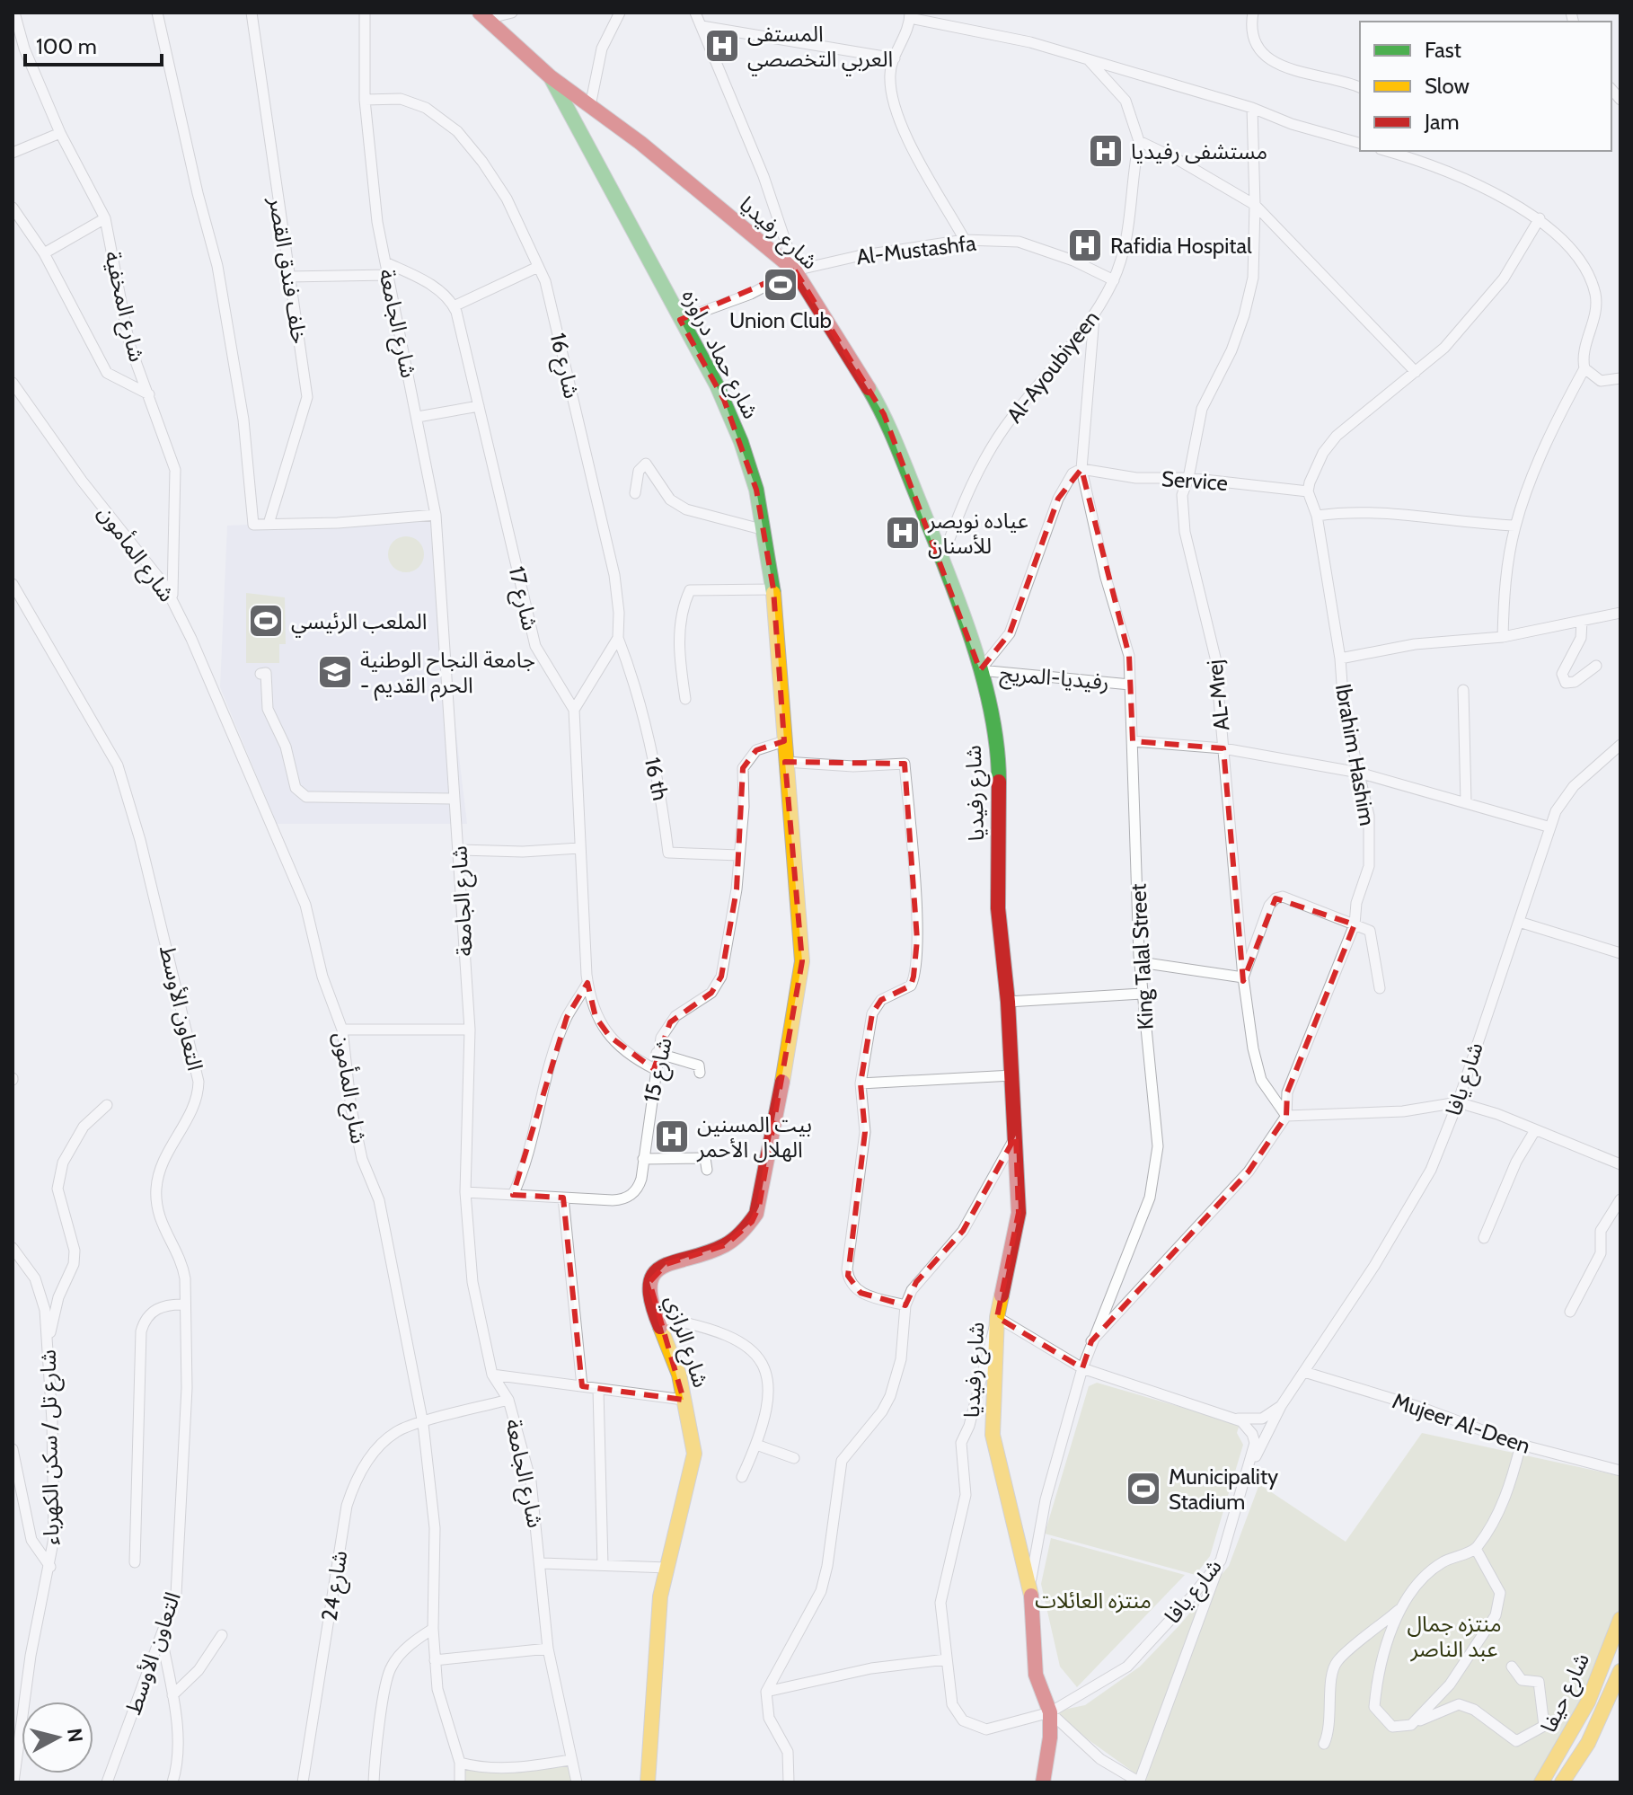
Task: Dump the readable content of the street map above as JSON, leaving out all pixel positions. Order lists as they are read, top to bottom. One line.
{"streets":{"main road":["شارع رفيديا","شارع حماد دراوزه","شارع الرازي","شارع حيفا"],"street":["Al-Mustashfa","خلف فندق القصر","شارع المخفية","شارع الجامعة","شارع 16","Al-Ayoubiyeen","Service","شارع المأمون","شارع 17","رفيديا-المريج","AL-Mrej","Ibrahim Hashim","16 th","King Talal Street","التعاون الأوسط","شارع 15","شارع يافا","Mujeer Al-Deen","شارع تل / سكن الكهرباء","شارع 24"]},"crossings":[["شارع رفيديا","Al-Mustashfa"],["شارع رفيديا","شارع حماد دراوزه"],["شارع رفيديا","Al-Ayoubiyeen"],["شارع رفيديا","رفيديا-المريج"],["شارع رفيديا","King Talal Street"],["شارع رفيديا","شارع يافا"],["Al-Mustashfa","شارع حماد دراوزه"],["Al-Mustashfa","Al-Ayoubiyeen"],["شارع المخفية","شارع المأمون"],["شارع الجامعة","شارع 16"],["شارع الجامعة","شارع 15"],["شارع الجامعة","شارع 24"],["شارع حماد دراوزه","شارع 15"],["شارع حماد دراوزه","شارع الرازي"],["شارع 16","16 th"],["Al-Ayoubiyeen","King Talal Street"],["Service","AL-Mrej"],["Service","Ibrahim Hashim"],["Service","King Talal Street"],["شارع المأمون","شارع 24"],["شارع 17","شارع 15"],["رفيديا-المريج","King Talal Street"],["AL-Mrej","Ibrahim Hashim"],["Ibrahim Hashim","King Talal Street"],["16 th","شارع 15"],["شارع يافا","Mujeer Al-Deen"]],"parks":["منتزه العائلات","منتزه جمال عبد الناصر"],"places":{"hospital":["المستفى العربي التخصصي","مستشفى رفيديا","Rafidia Hospital","عياده نويصر للأسنان","بيت المسنين الهلال الأحمر"],"sports":["Union Club","الملعب الرئيسي","Municipality Stadium"],"school or university":["جامعة النجاح الوطنية - الحرم القديم"]},"legend":["Fast","Slow","Jam"],"scale_bar":"100 m","north":"right"}
